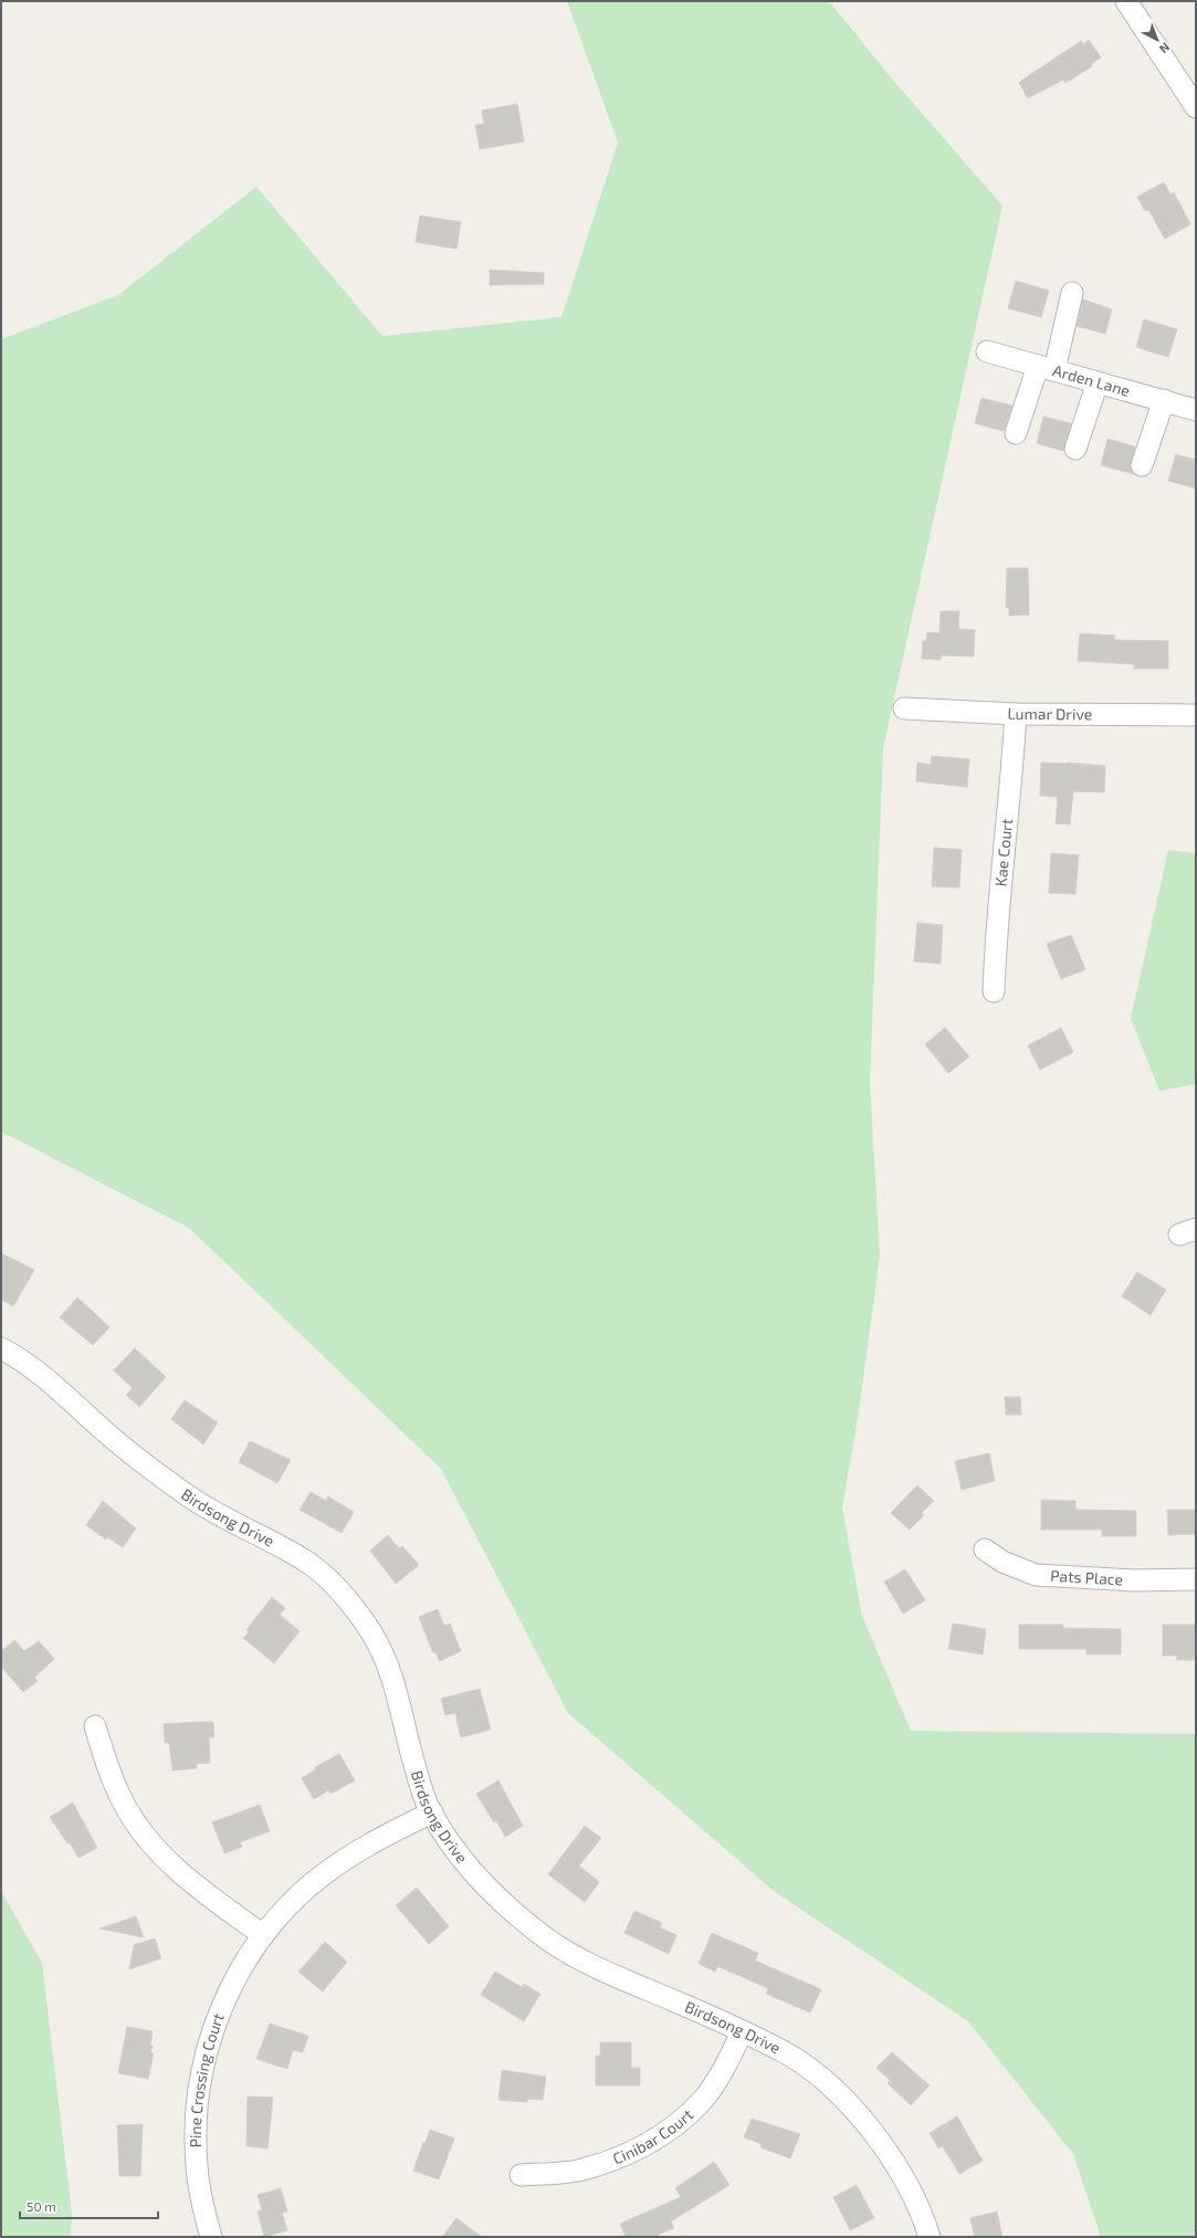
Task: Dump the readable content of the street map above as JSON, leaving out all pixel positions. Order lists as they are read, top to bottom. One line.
{"streets":{"street":["Arden Lane","Lumar Drive","Kae Court","Birdsong Drive","Pats Place","Pine Crossing Court","Cinibar Court"]},"crossings":[["Lumar Drive","Kae Court"],["Birdsong Drive","Pine Crossing Court"],["Birdsong Drive","Cinibar Court"]],"scale_bar":"50 m","north":"bottom right"}
